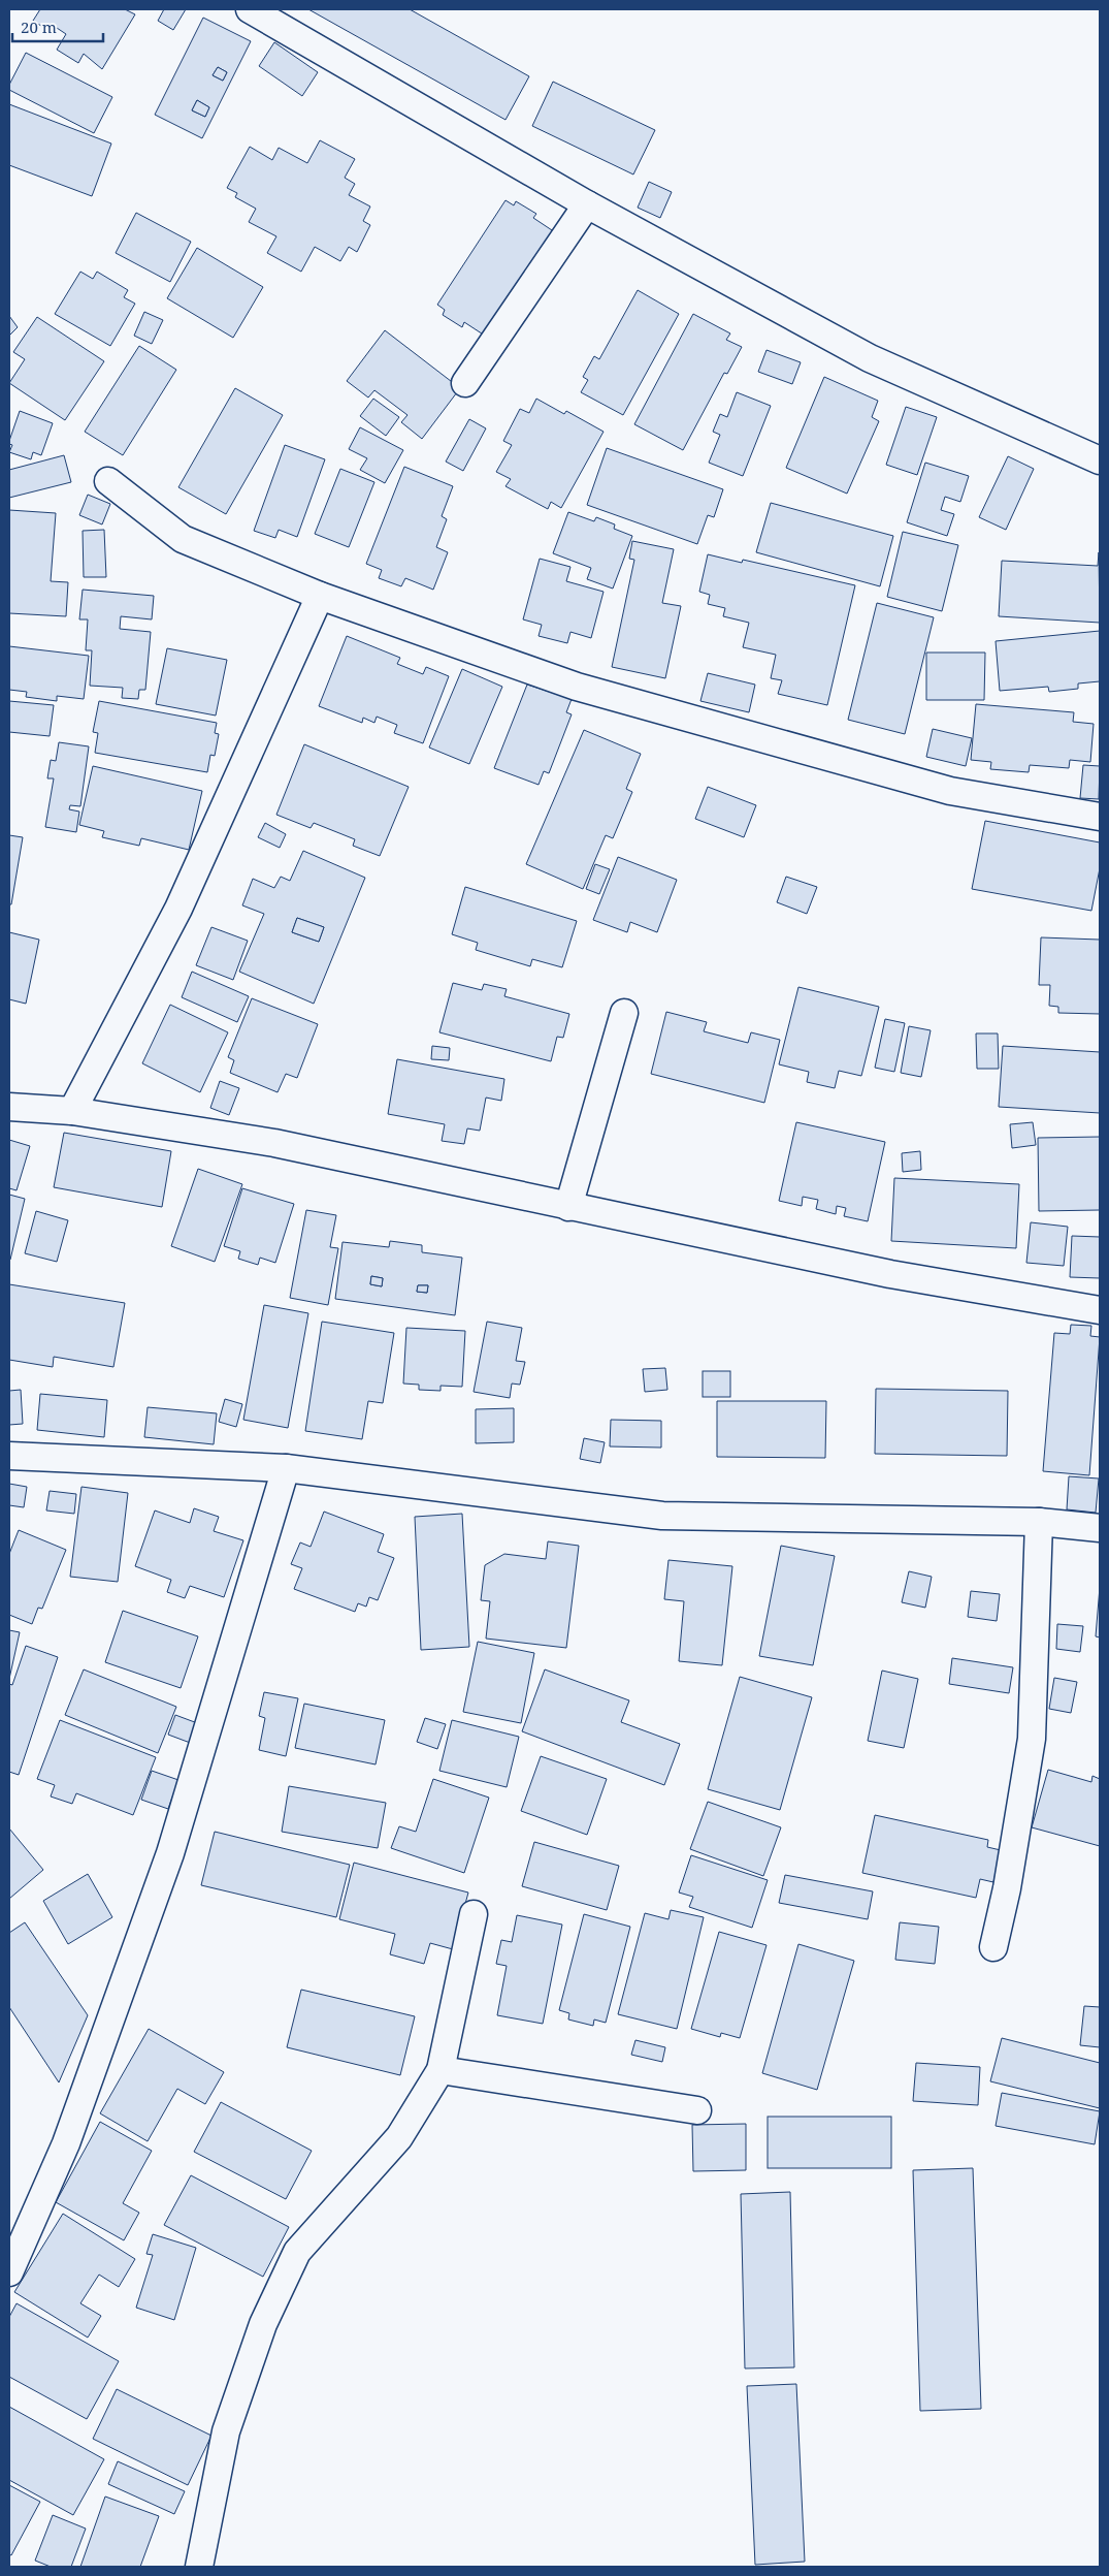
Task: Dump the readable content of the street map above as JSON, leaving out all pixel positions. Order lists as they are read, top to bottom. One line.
{"scale_bar":"20 m"}
